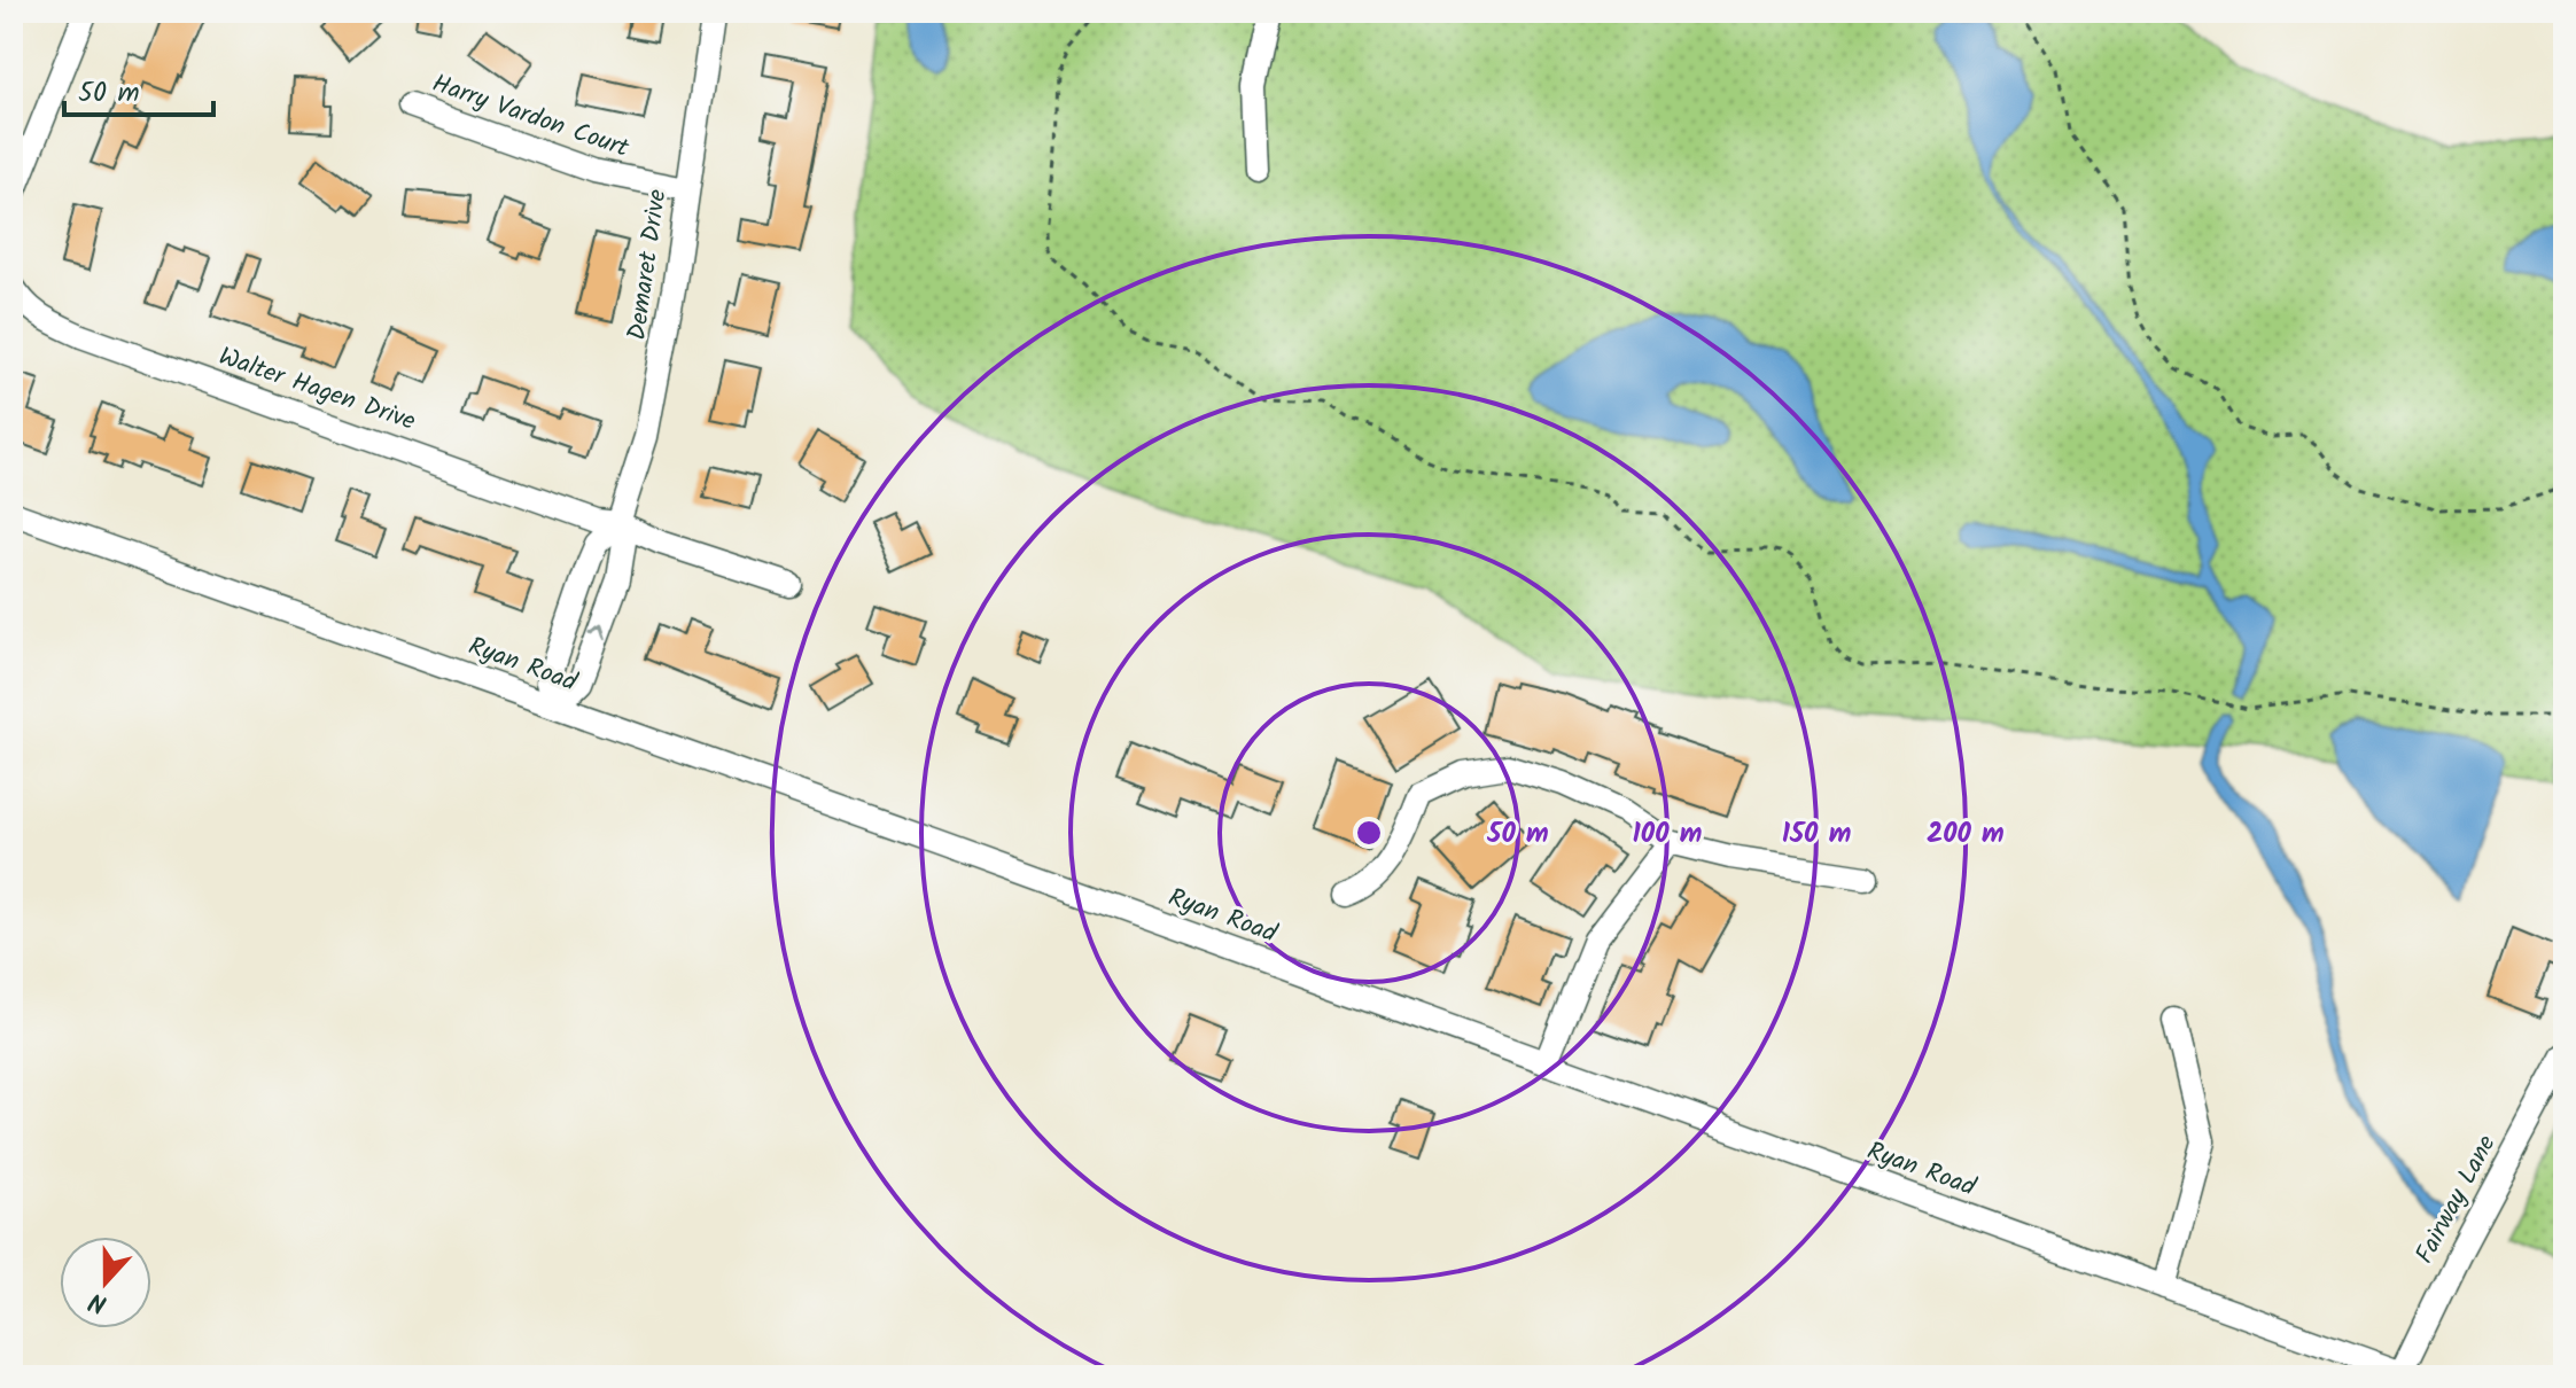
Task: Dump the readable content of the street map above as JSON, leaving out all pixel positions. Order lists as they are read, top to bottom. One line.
{"streets":{"street":["Harry Vardon Court","Demaret Drive","Walter Hagen Drive","Ryan Road","Fairway Lane"]},"crossings":[["Harry Vardon Court","Demaret Drive"],["Demaret Drive","Walter Hagen Drive"],["Demaret Drive","Ryan Road"],["Ryan Road","Fairway Lane"]],"scale_bar":"50 m","north":"bottom","rings":["50 m","100 m","150 m","200 m"]}
